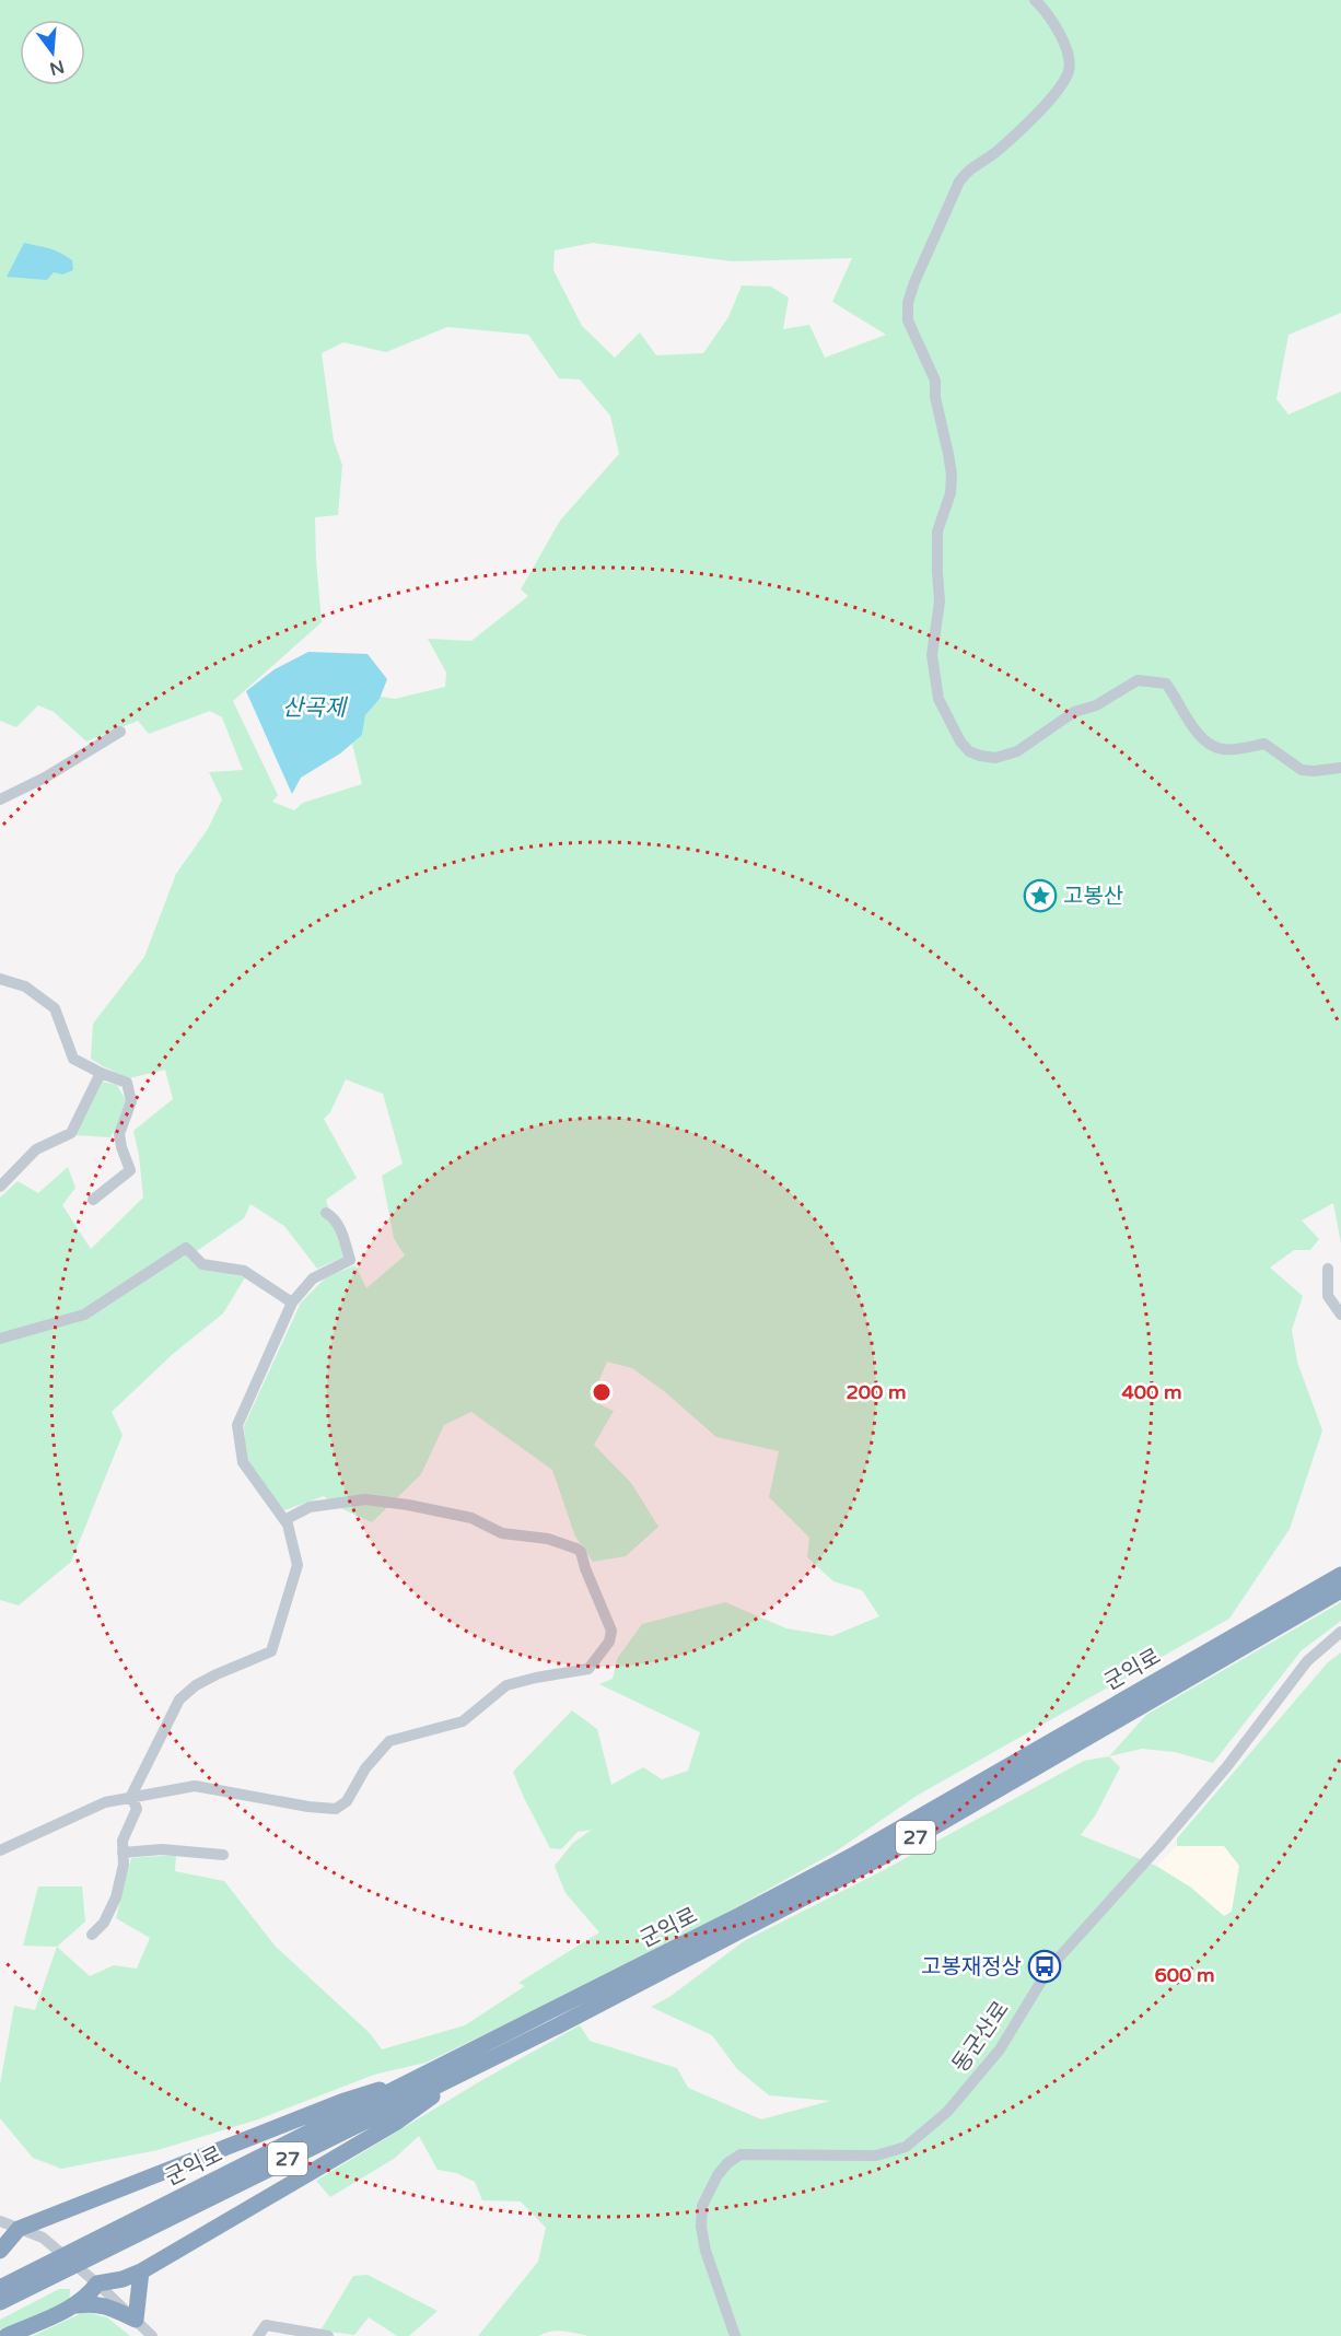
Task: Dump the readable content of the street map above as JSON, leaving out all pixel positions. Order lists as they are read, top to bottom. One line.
{"streets":{"highway":["군익로","27"],"street":["동군산로"]},"water":["산곡제"],"places":{"place":["고봉산"],"bus stop":["고봉재정상"]},"north":"bottom","rings":["200 m","400 m","600 m"]}
